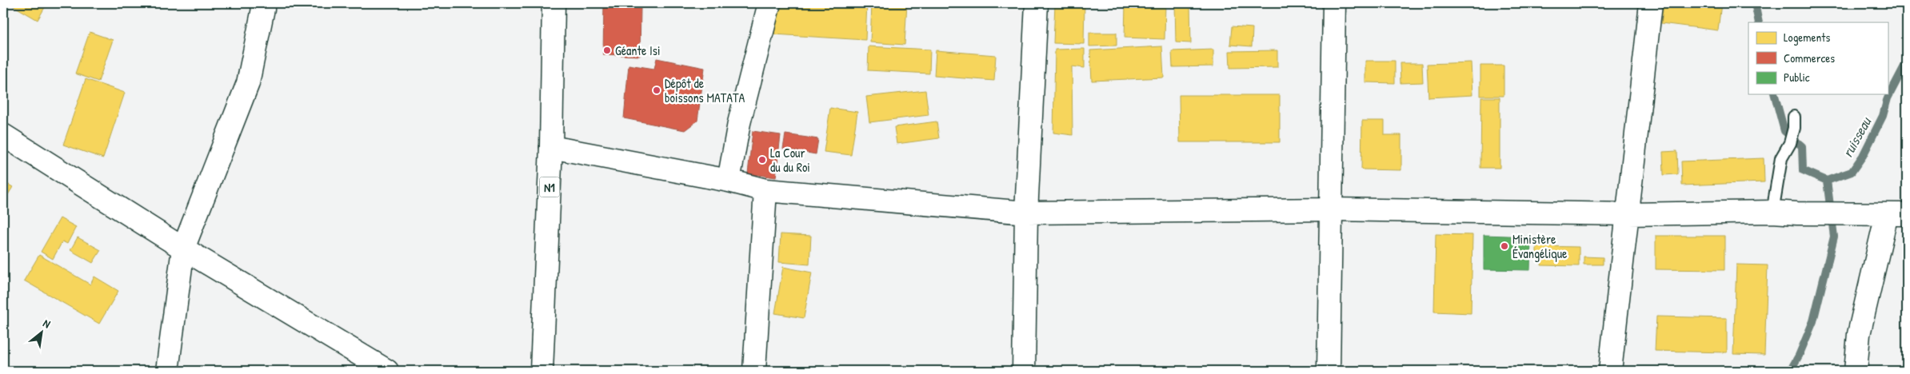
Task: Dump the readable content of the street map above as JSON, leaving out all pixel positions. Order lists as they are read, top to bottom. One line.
{"streets":{"main road":["N1"]},"water":["ruisseau"],"places":["Géante Isi","Dépôt de boissons MATATA","La Cour du du Roi","Ministère Évangélique"],"legend":["Logements","Commerces","Public"],"north":"top right"}
